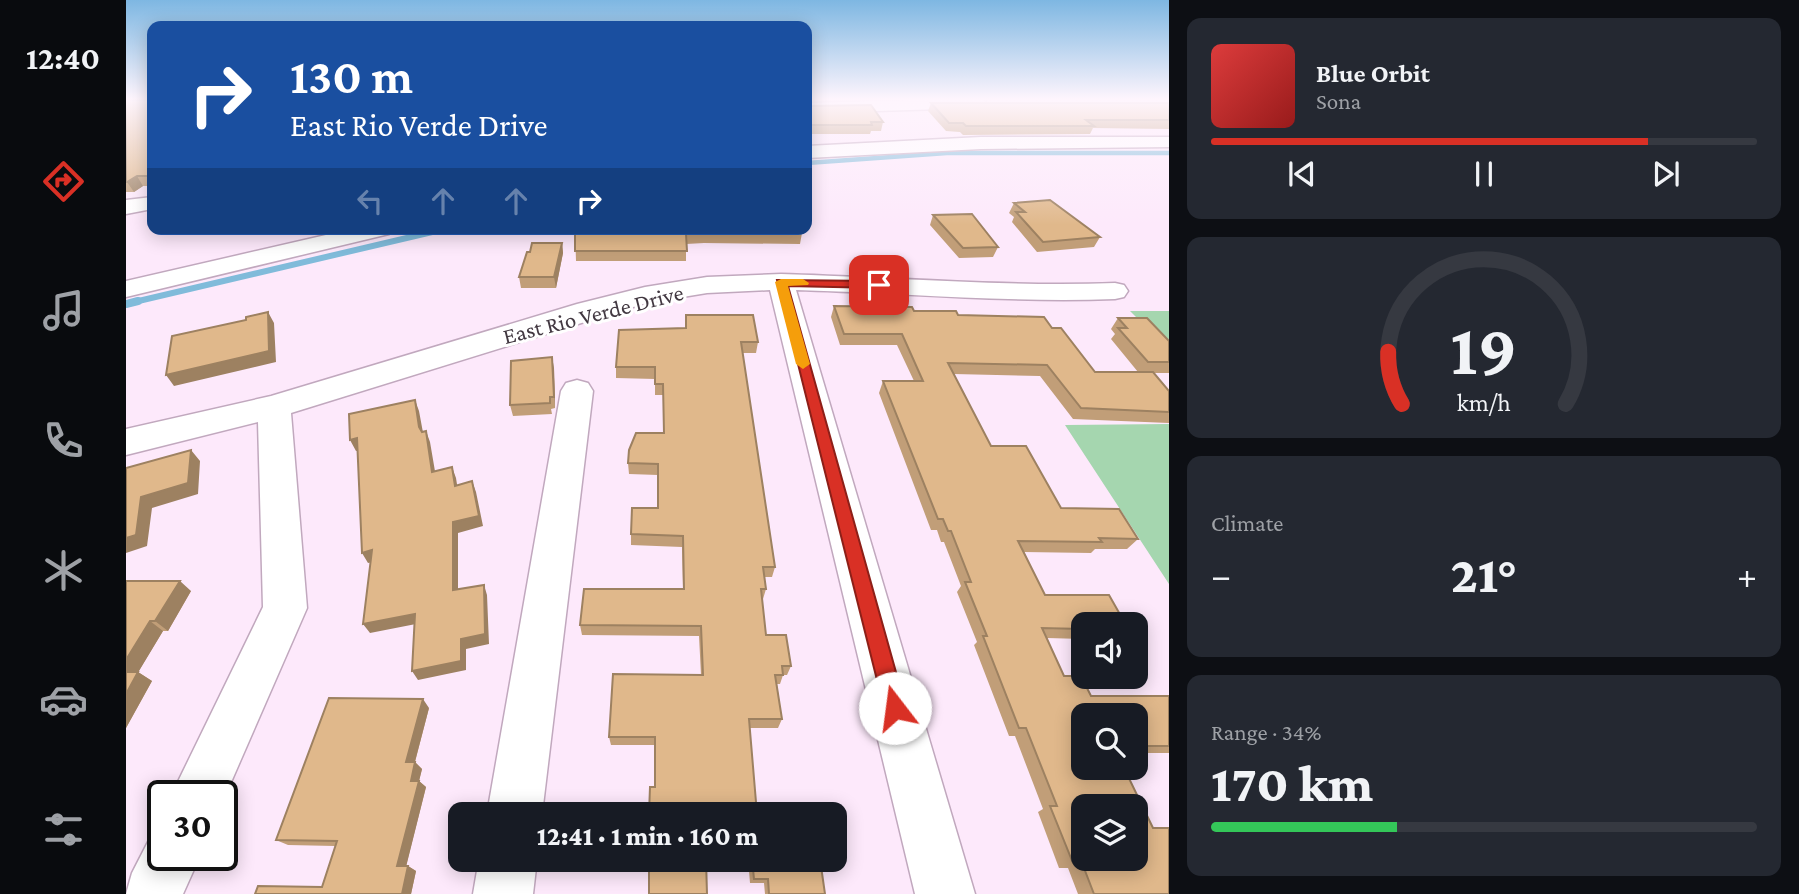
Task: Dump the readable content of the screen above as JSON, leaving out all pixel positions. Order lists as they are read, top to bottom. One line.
{"streets":{"street":["East Rio Verde Drive"]},"page":{"tabs":"12:40","turn":["130 m","East Rio Verde Drive"],"song":["Blue Orbit","Sona"],"tile":["Climate",["Range · 34%","170 km"]],"heat":["−","21°","+"],"limit":"30","trip":"12:41 · 1 min · 160 m","gauge":["19","km/h"]}}
